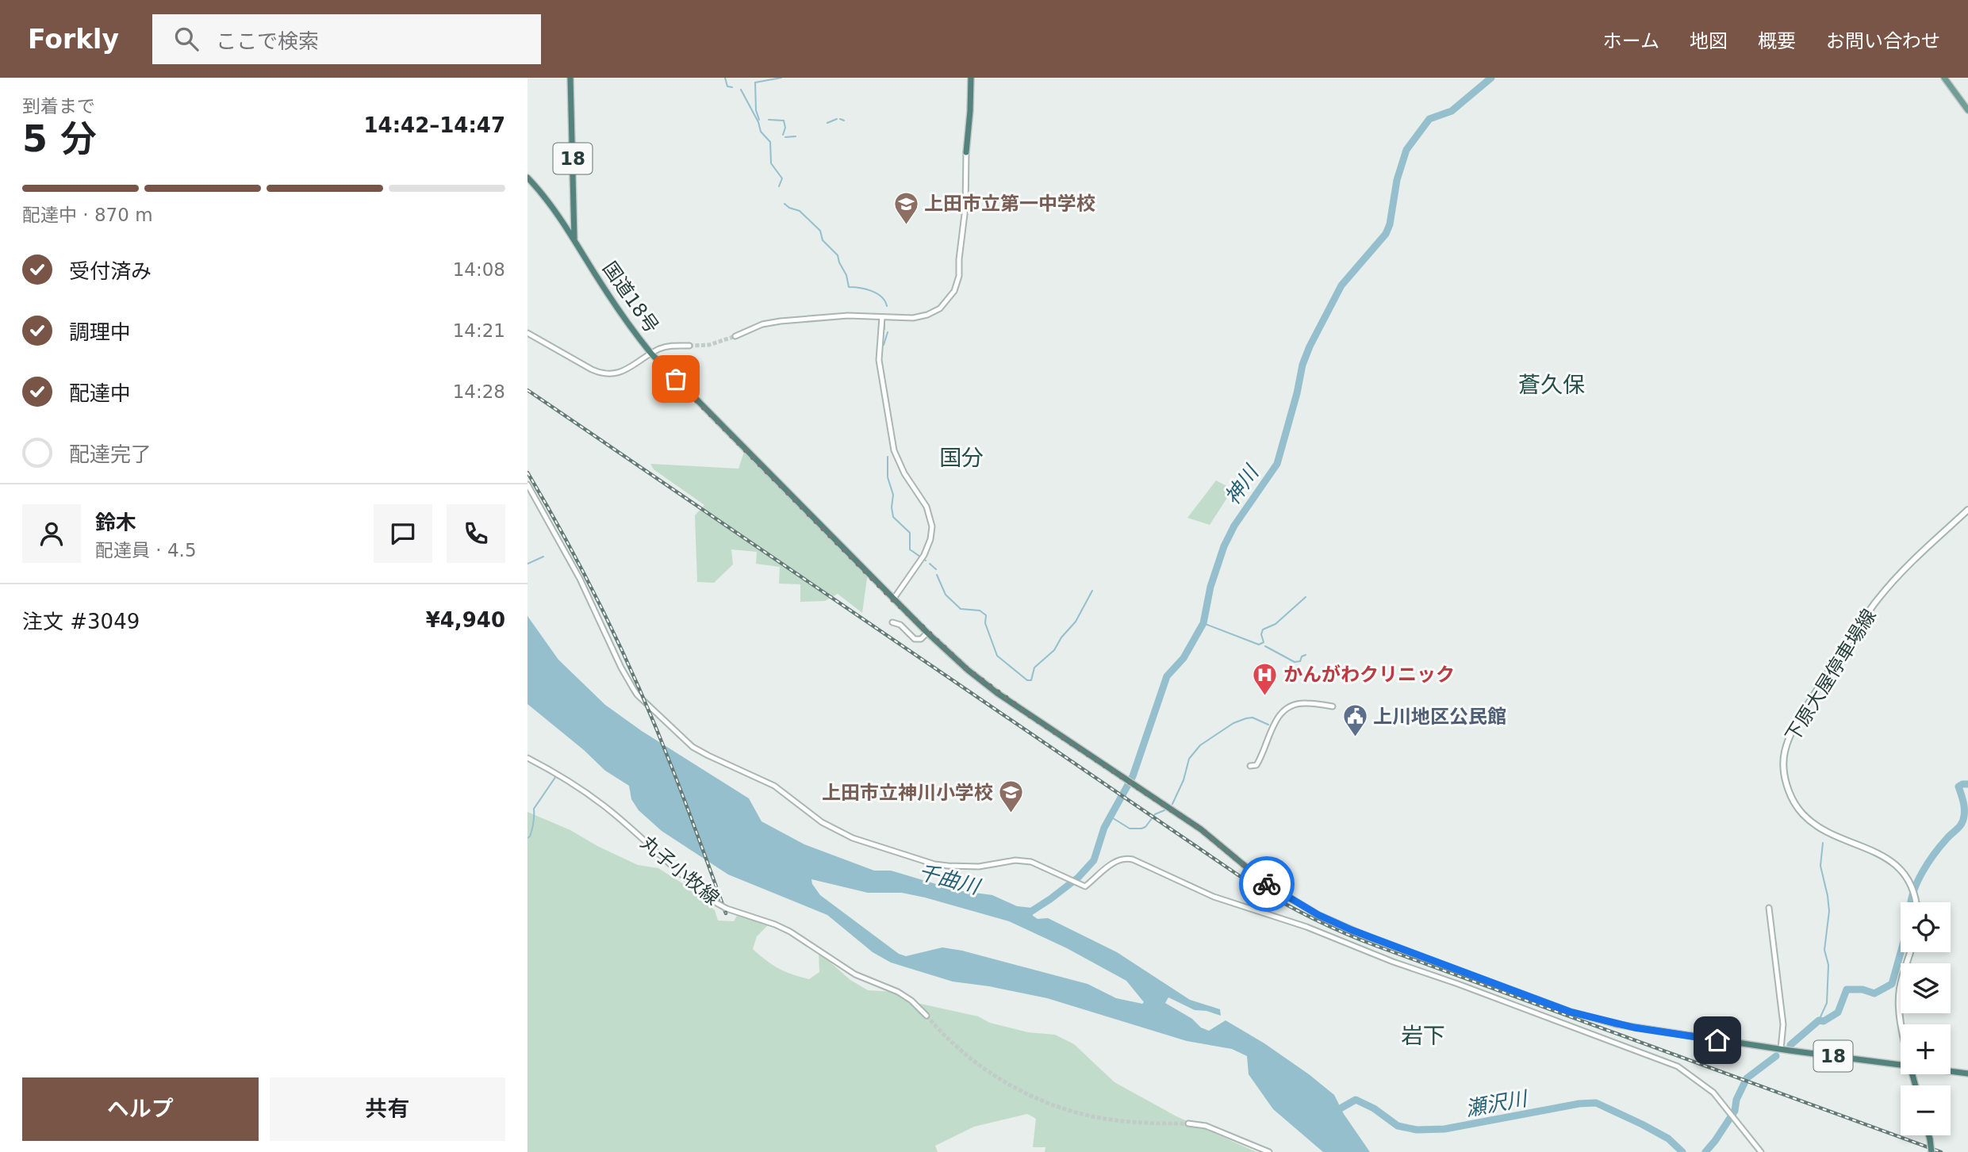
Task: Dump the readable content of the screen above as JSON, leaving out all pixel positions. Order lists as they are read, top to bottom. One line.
{"streets":{"highway":["18","国道18号"],"main road":["下原大屋停車場線"],"street":["丸子小牧線"]},"crossings":[["18","国道18号"]],"districts":["蒼久保","国分","岩下"],"water":["神川","千曲川","瀬沢川"],"places":{"school or university":["上田市立第一中学校","上田市立神川小学校"],"hospital":["かんがわクリニック"],"public building":["上川地区公民館"]},"page":{"header":"Forkly","search":"ここで検索","nav":["ホーム","地図","概要","お問い合わせ"],"heading":["5 分","到着まで","14:42–14:47"],"panel":["鈴木","配達員 · 4.5","注文 #3049","¥4,940"],"bar":"配達中 · 870 m","list":[["受付済み","14:08"],["調理中","14:21"],["配達中","14:28"],"配達完了"],"map_buttons":["+","−"],"buttons":["ヘルプ","共有"]}}
